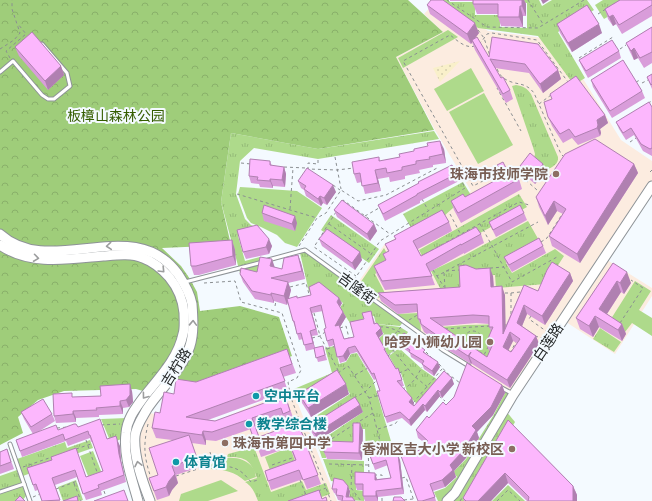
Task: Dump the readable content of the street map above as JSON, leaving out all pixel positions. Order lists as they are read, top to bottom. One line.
{"streets":{"main road":["白莲路","吉柠路"],"lane":["吉隆街"]},"crossings":[["吉隆街","吉柠路"]],"parks":["板樟山森林公园"],"places":["珠海市技师学院","哈罗小狮幼儿园","空中平台","教学综合楼","珠海市第四中学","香洲区吉大小学 新校区","体育馆"]}
